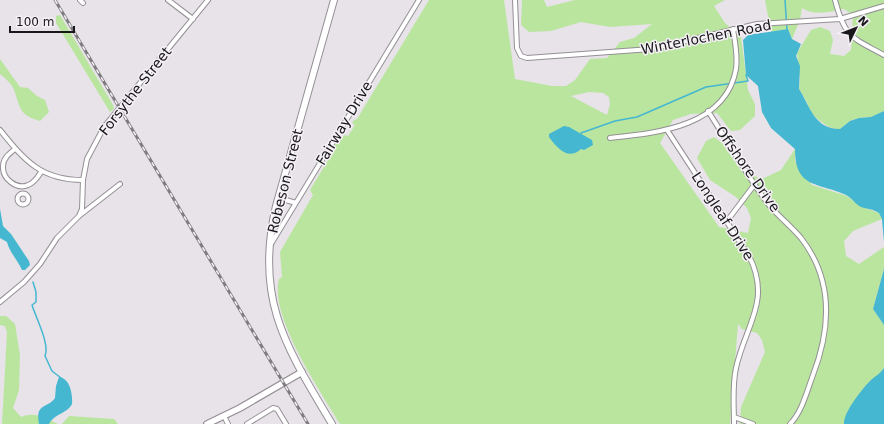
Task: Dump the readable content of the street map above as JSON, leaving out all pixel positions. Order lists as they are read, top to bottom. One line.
{"streets":{"main road":["Robeson Street"],"street":["Winterlochen Road","Forsythe Street","Fairway Drive","Offshore Drive","Longleaf Drive"]},"crossings":[["Fairway Drive","Robeson Street"]],"scale_bar":"100 m","north":"top right"}
